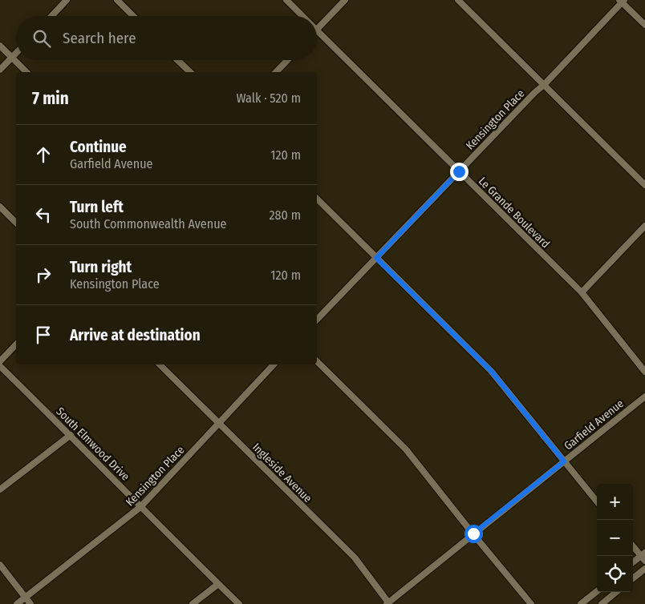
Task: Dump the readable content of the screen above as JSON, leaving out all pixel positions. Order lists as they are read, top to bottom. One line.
{"streets":{"street":["Kensington Place","Le Grande Boulevard","Garfield Avenue","South Elmwood Drive","Ingleside Avenue"]},"crossings":[["Kensington Place","Le Grande Boulevard"],["Kensington Place","South Elmwood Drive"],["Kensington Place","Ingleside Avenue"],["Garfield Avenue","Ingleside Avenue"]],"page":{"search":"Search here","heading":["7 min","Walk · 520 m"],"list":[["Continue","Garfield Avenue","120 m"],["Turn left","South Commonwealth Avenue","280 m"],["Turn right","Kensington Place","120 m"],"Arrive at destination"],"map_buttons":["+","−"]}}
